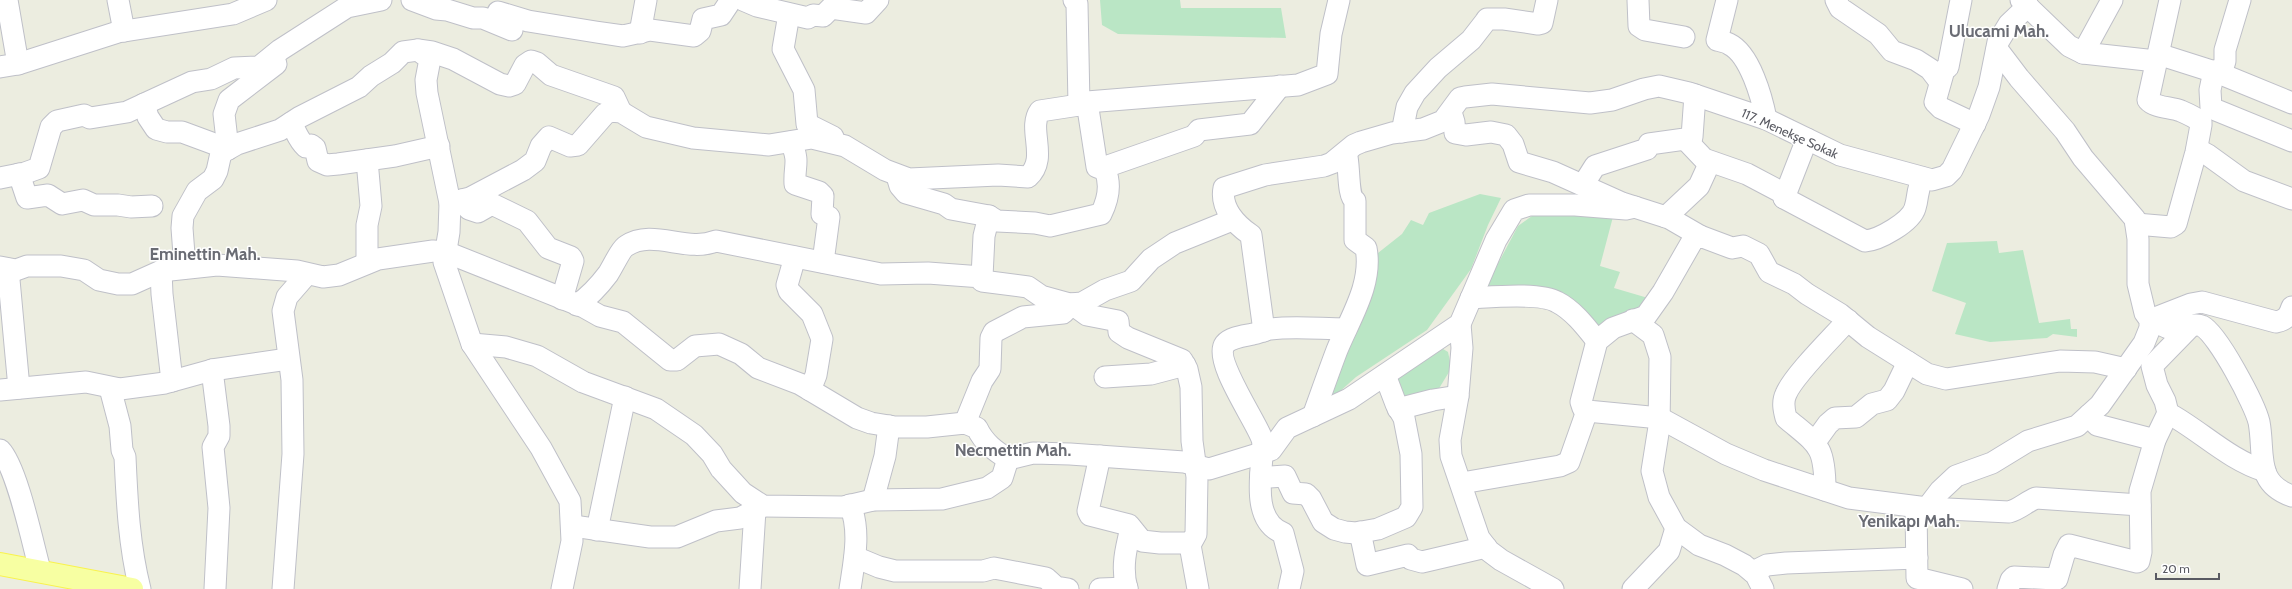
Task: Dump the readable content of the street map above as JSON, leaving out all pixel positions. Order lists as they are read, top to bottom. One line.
{"streets":{"street":["117. Menekşe Sokak"]},"districts":["Ulucami Mah.","Eminettin Mah.","Necmettin Mah.","Yenikapı Mah."],"scale_bar":"20 m"}
